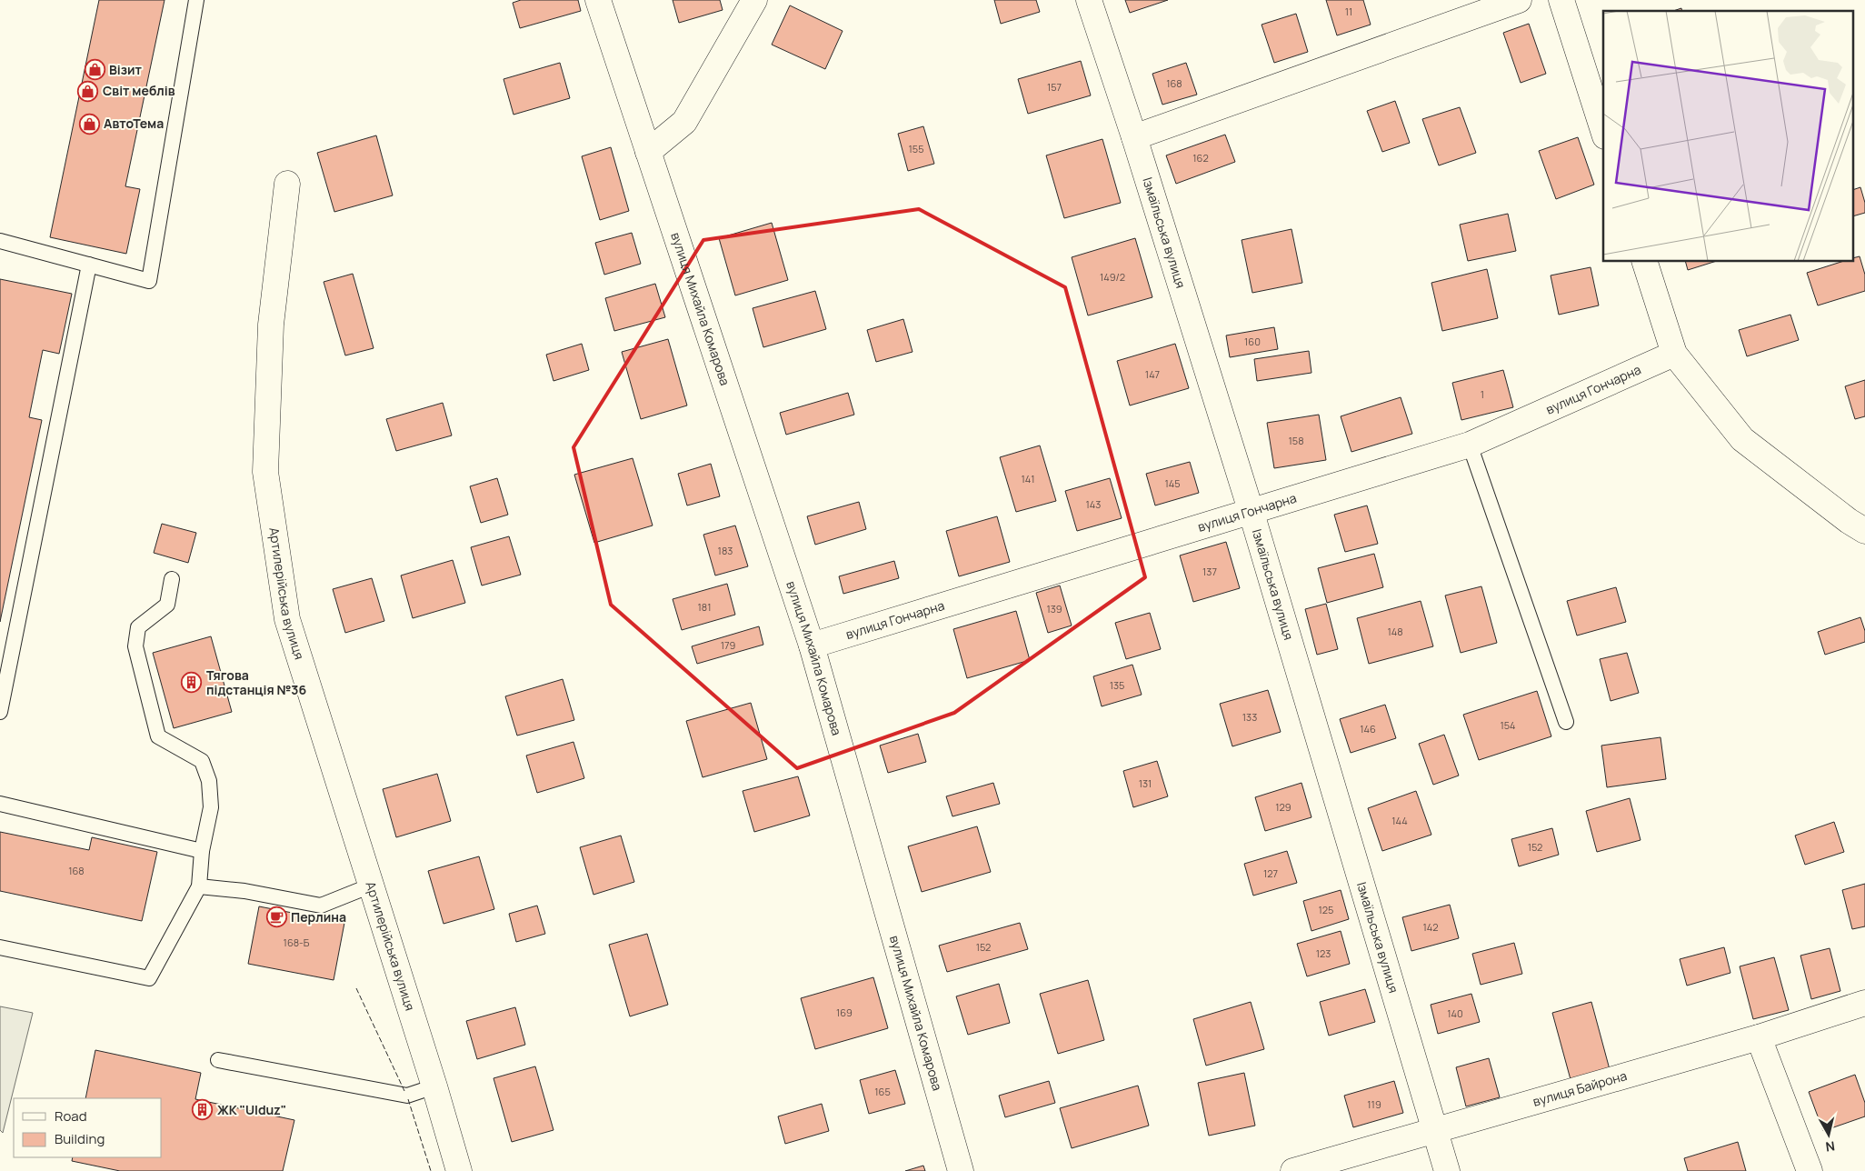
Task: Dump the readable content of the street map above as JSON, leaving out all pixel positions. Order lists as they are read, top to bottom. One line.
{"streets":{"street":["Ізмаїльська вулиця","вулиця Михайла Комарова","вулиця Гончарна","Артилерійська вулиця","вулиця Байрона"]},"crossings":[["Ізмаїльська вулиця","вулиця Гончарна"],["Ізмаїльська вулиця","вулиця Байрона"],["вулиця Михайла Комарова","вулиця Гончарна"]],"places":{"shop":["Візит","Світ меблів","АвтоТема"],"building":["Тягова пiдстанцiя №36","ЖК \"Ulduz\""],"cafe":["Перлина"]},"house_numbers":["11","168","157","155","162","149/2","160","147","1","158","141","145","143","183","137","181","139","148","179","135","133","154","146","131","129","144","152","168","127","125","142","168-Б","152","123","169","140","165","119"],"legend":["Road","Building"],"north":"bottom"}
